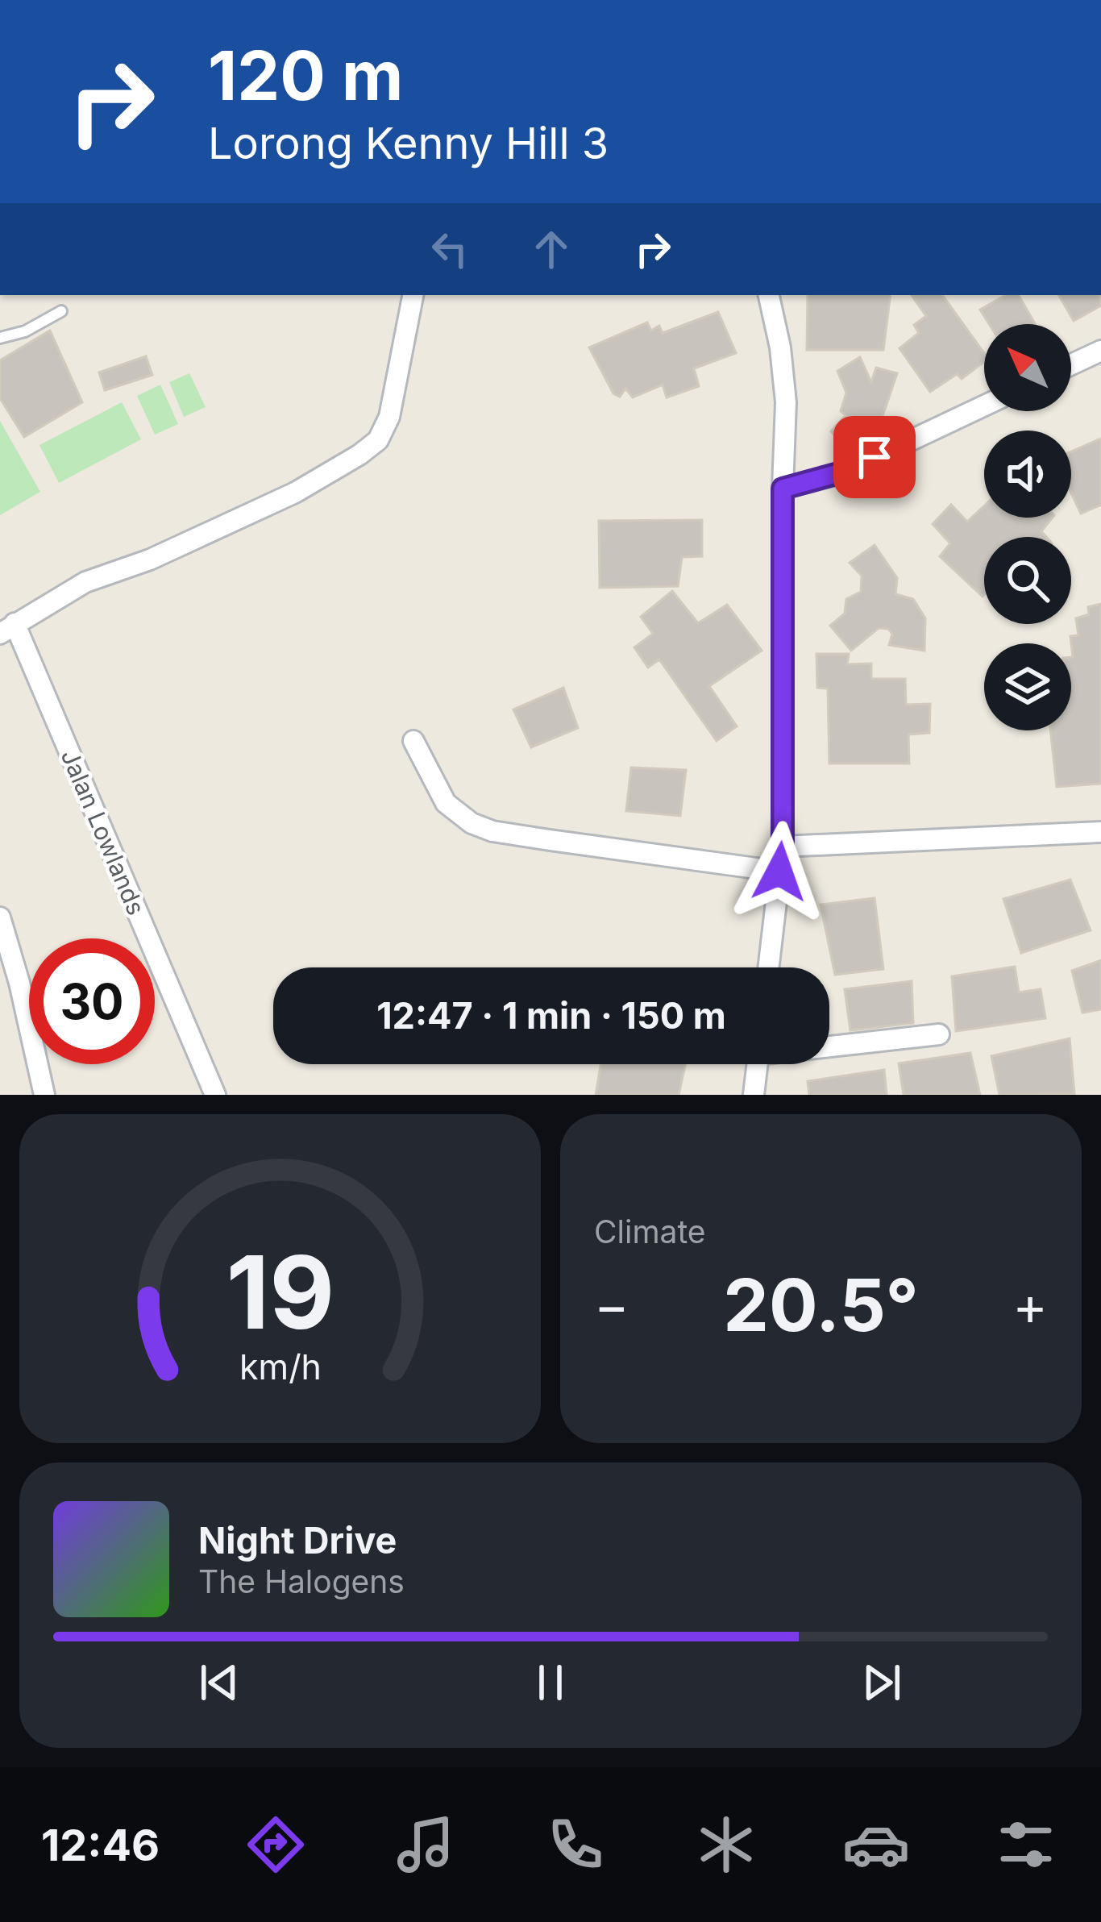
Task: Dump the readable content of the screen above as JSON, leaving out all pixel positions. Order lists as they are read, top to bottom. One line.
{"streets":{"street":["Jalan Lowlands"]},"north":"top left","page":{"turn":["120 m","Lorong Kenny Hill 3"],"limit":"30","trip":"12:47 · 1 min · 150 m","tile":"Climate","heat":["−","20.5°","+"],"song":["Night Drive","The Halogens"],"tabs":"12:46","gauge":["19","km/h"]}}
